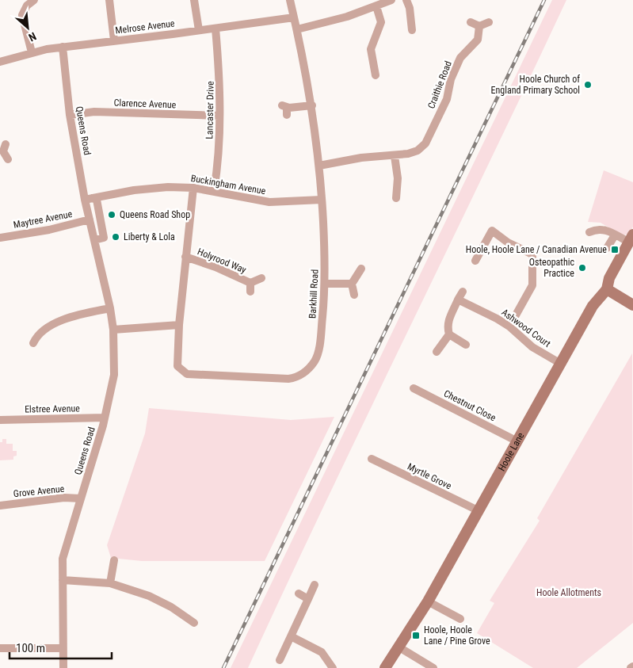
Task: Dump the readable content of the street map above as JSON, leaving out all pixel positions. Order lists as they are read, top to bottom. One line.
{"streets":{"street":["Melrose Avenue","Craithie Road","Clarence Avenue","Lancaster Drive","Queens Road","Buckingham Avenue","Maytree Avenue","Holyrood Way","Barkhill Road","Ashwood Court","Chestnut Close","Elstree Avenue","Hoole Lane","Myrtle Grove","Grove Avenue"]},"crossings":[["Melrose Avenue","Lancaster Drive"],["Melrose Avenue","Queens Road"],["Melrose Avenue","Barkhill Road"],["Craithie Road","Barkhill Road"],["Clarence Avenue","Lancaster Drive"],["Clarence Avenue","Queens Road"],["Lancaster Drive","Buckingham Avenue"],["Queens Road","Buckingham Avenue"],["Queens Road","Maytree Avenue"],["Queens Road","Elstree Avenue"],["Queens Road","Grove Avenue"],["Buckingham Avenue","Barkhill Road"],["Holyrood Way","Barkhill Road"],["Ashwood Court","Hoole Lane"],["Chestnut Close","Hoole Lane"],["Hoole Lane","Myrtle Grove"]],"parks":["Hoole Allotments"],"places":{"other":["Hoole Church of England Primary School","Queens Road Shop","Liberty & Lola","Osteopathic Practice"],"transit":["Hoole, Hoole Lane / Canadian Avenue","Hoole, Hoole Lane / Pine Grove"]},"scale_bar":"100 m","north":"bottom right"}
